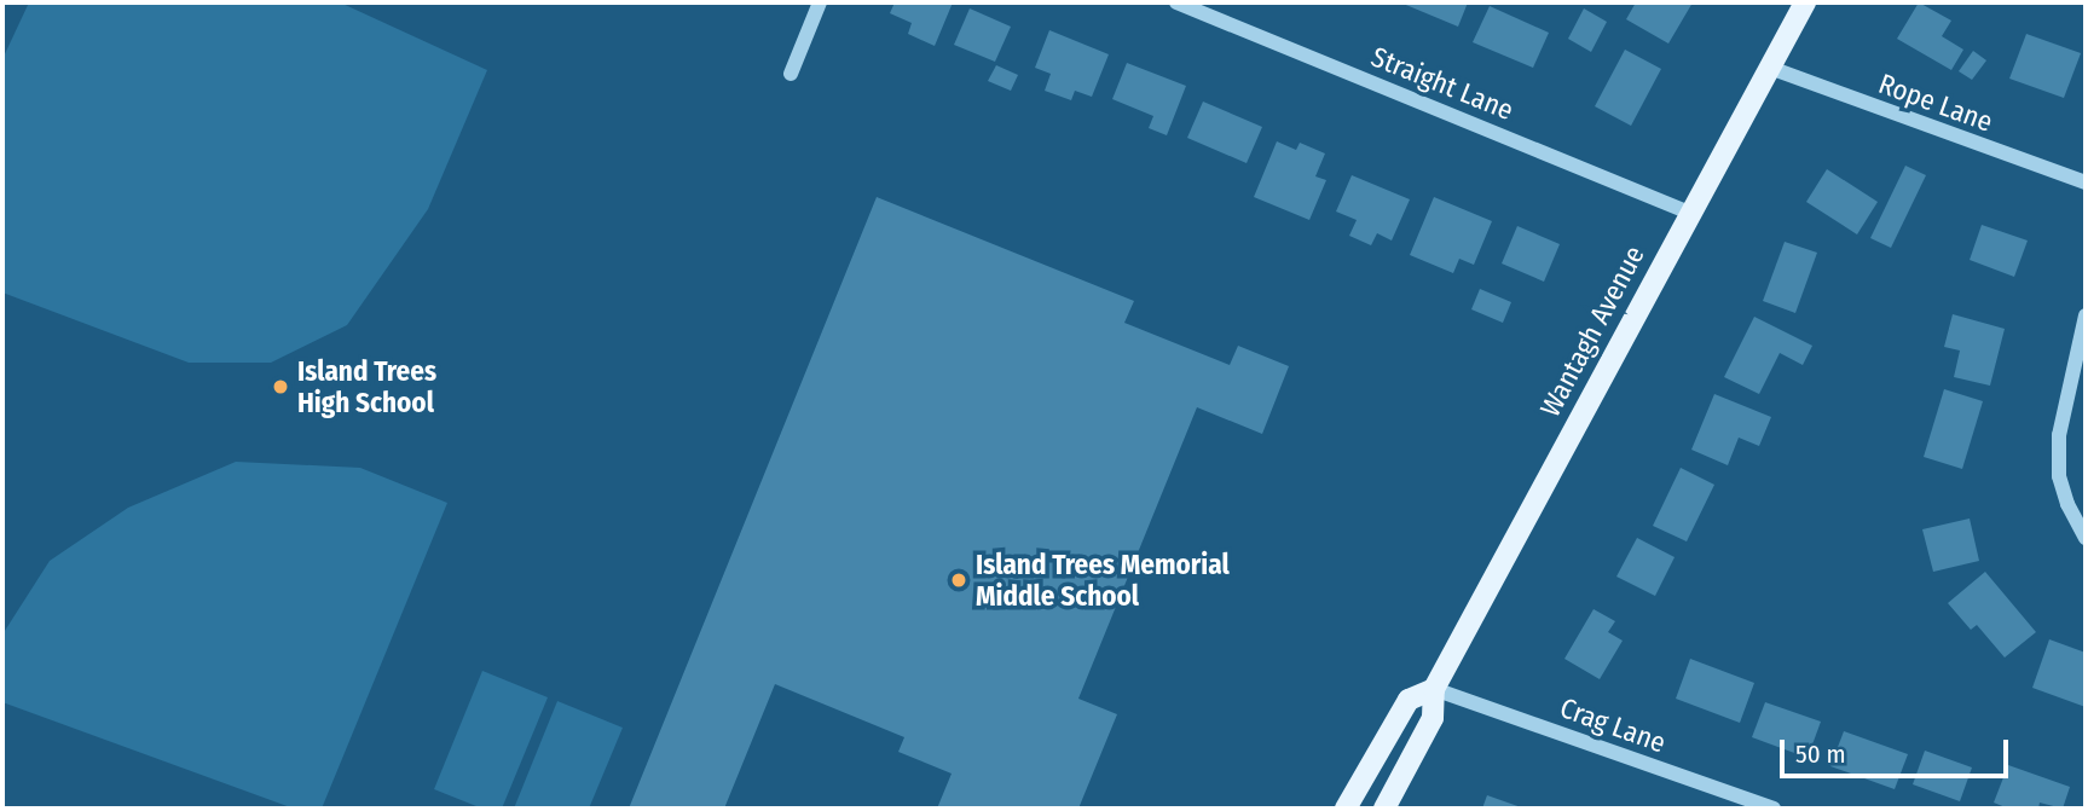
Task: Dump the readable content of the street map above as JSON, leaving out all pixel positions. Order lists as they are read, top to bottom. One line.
{"streets":{"main road":["Wantagh Avenue"],"street":["Straight Lane","Rope Lane","Crag Lane"]},"crossings":[["Straight Lane","Wantagh Avenue"],["Rope Lane","Wantagh Avenue"],["Wantagh Avenue","Crag Lane"]],"places":["Island Trees High School","Island Trees Memorial Middle School"],"scale_bar":"50 m"}
